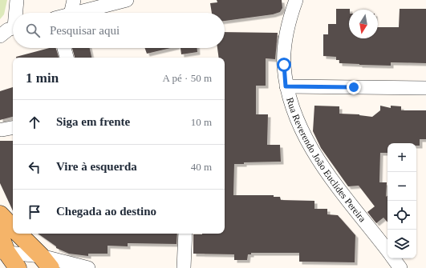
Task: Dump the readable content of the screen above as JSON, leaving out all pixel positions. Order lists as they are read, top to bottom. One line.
{"streets":{"street":["Rua Reverendo João Euclides Pereira"]},"north":"bottom","page":{"search":"Pesquisar aqui","heading":["1 min","A pé · 50 m"],"list":[["Siga em frente","10 m"],["Vire à esquerda","40 m"],"Chegada ao destino"],"map_buttons":["+","−"]}}
